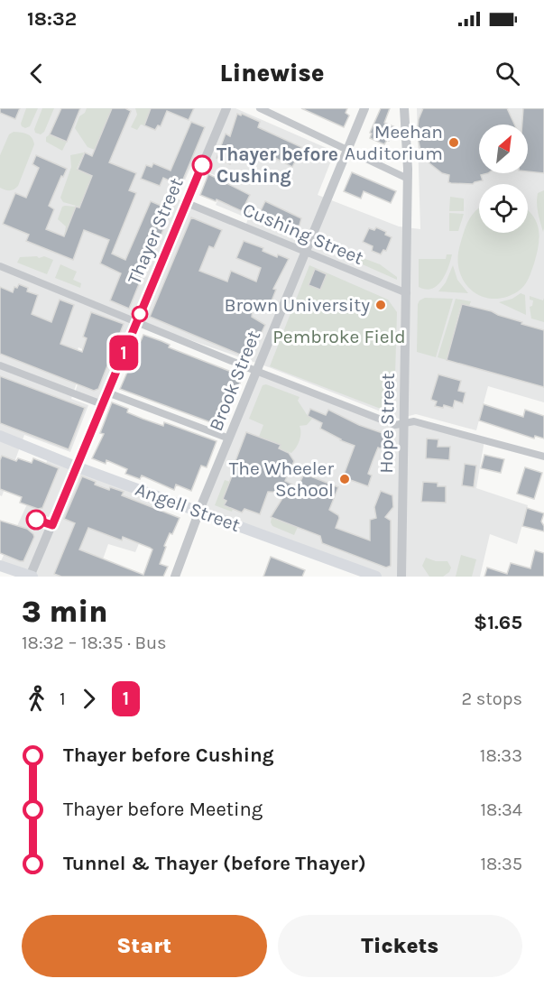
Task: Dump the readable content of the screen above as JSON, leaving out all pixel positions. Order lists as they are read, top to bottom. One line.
{"streets":{"main road":["Angell Street"],"street":["Thayer Street","Cushing Street","Brook Street","Hope Street"]},"crossings":[["Thayer Street","Cushing Street"],["Thayer Street","Angell Street"],["Cushing Street","Brook Street"],["Cushing Street","Hope Street"],["Brook Street","Angell Street"]],"parks":["Pembroke Field"],"places":["Meehan Auditorium","Thayer before Cushing","Brown University","The Wheeler School"],"lines":["bus line 1"],"north":"top right","page":{"status":"18:32","header":"Linewise","on_map":"1","heading":["3 min","18:32 – 18:35 · Bus","$1.65"],"legs":["1","1","2 stops"],"list":[{"name":"Thayer before Cushing","value":"18:33"},{"name":"Thayer before Meeting","value":"18:34"},{"name":"Tunnel & Thayer (before Thayer)","value":"18:35"}],"buttons":["Start","Tickets"]}}
